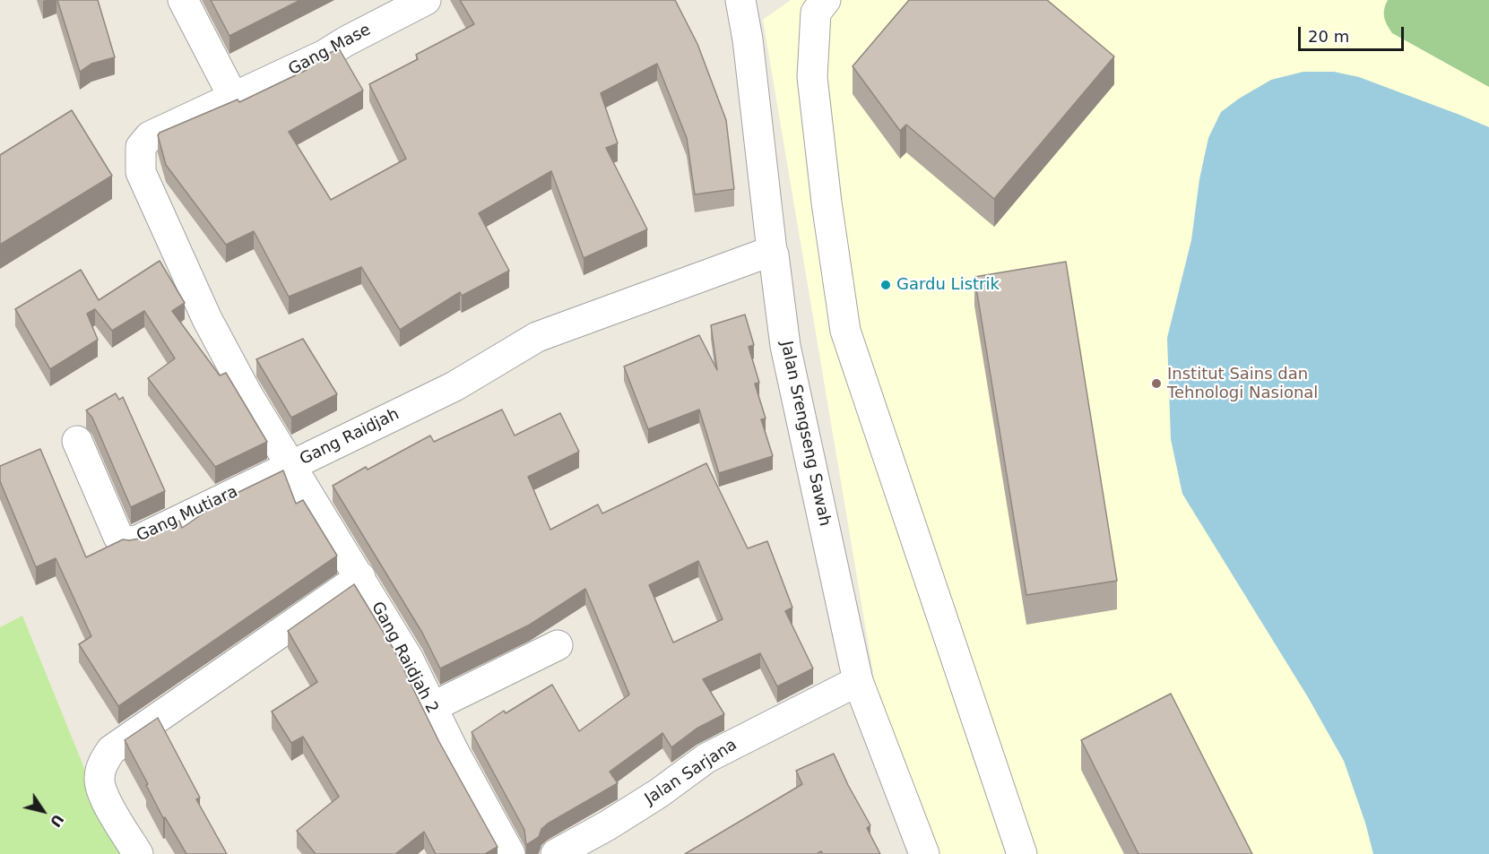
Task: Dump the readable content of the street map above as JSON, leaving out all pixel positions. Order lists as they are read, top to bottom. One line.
{"streets":{"street":["Gang Mase","Jalan Srengseng Sawah","Gang Raidjah","Gang Mutiara","Gang Raidjah 2","Jalan Sarjana"]},"crossings":[["Gang Mase","Gang Raidjah"],["Jalan Srengseng Sawah","Gang Raidjah"],["Jalan Srengseng Sawah","Jalan Sarjana"],["Gang Raidjah","Gang Mutiara"],["Gang Raidjah","Gang Raidjah 2"],["Gang Mutiara","Gang Raidjah 2"]],"places":["Gardu Listrik","Institut Sains dan Tehnologi Nasional"],"scale_bar":"20 m","north":"bottom right"}
